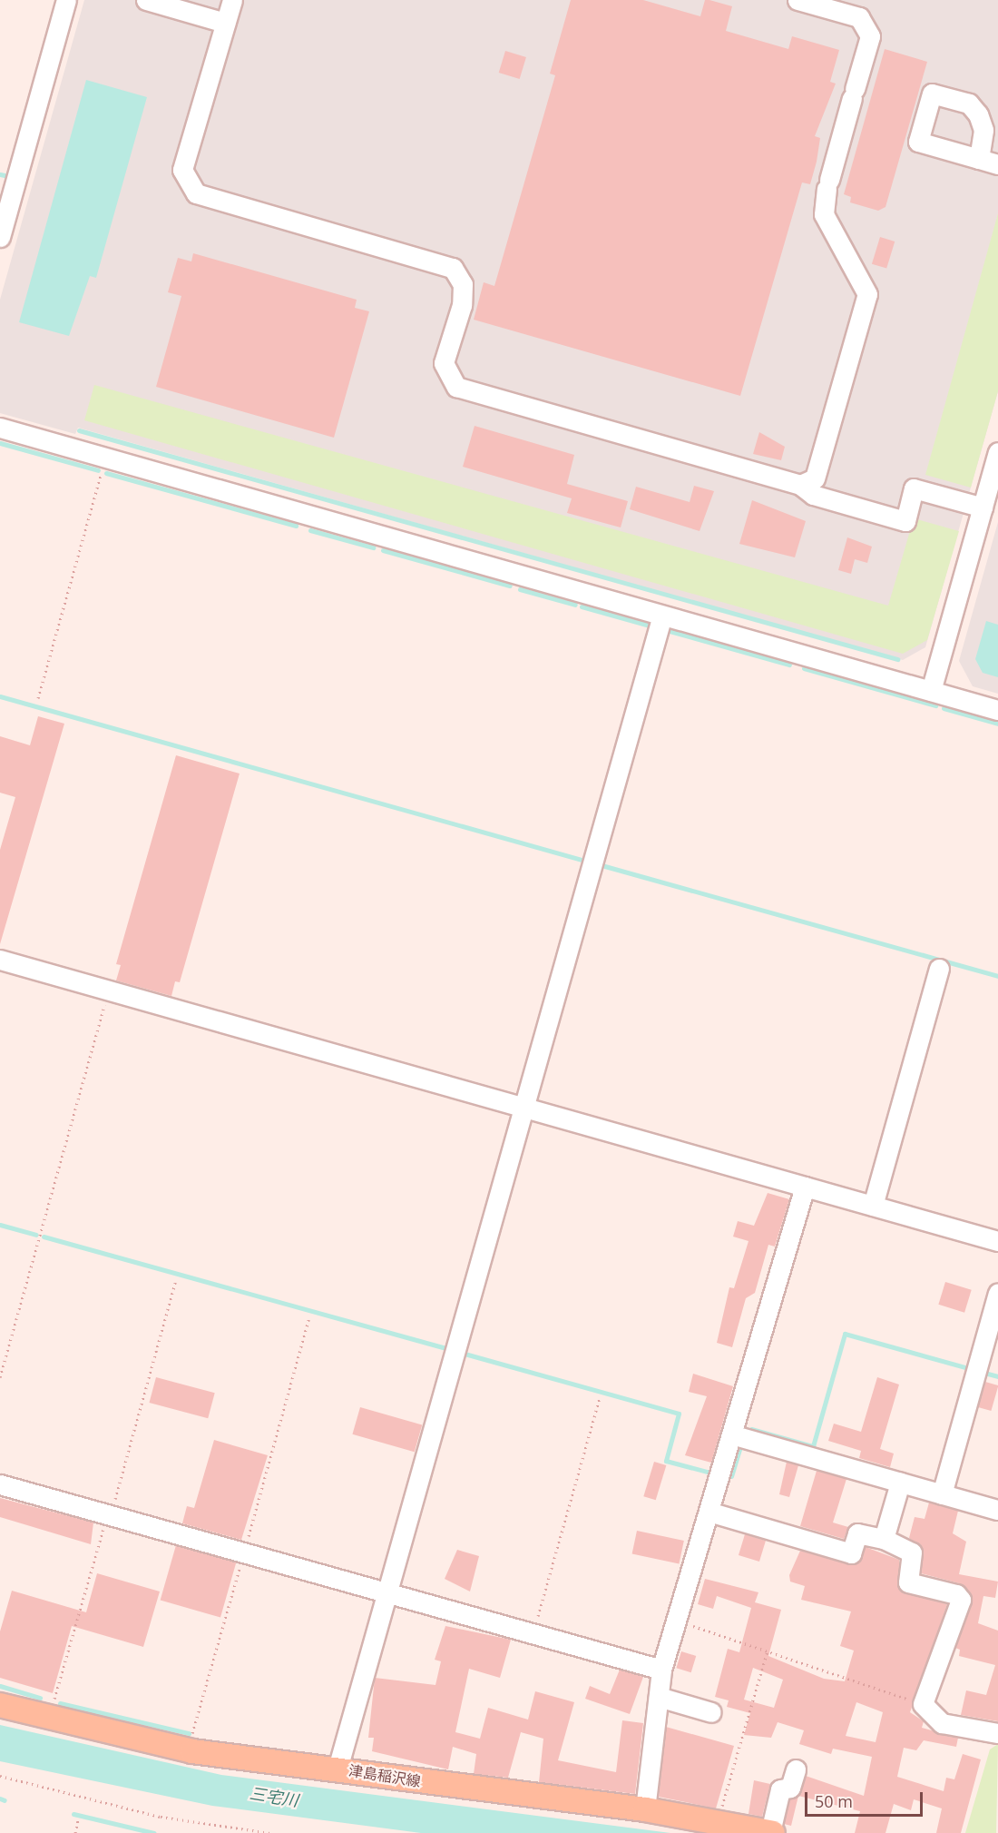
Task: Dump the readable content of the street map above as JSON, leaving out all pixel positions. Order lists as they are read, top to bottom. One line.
{"streets":{"main road":["津島稲沢線"]},"water":["三宅川"],"scale_bar":"50 m"}
